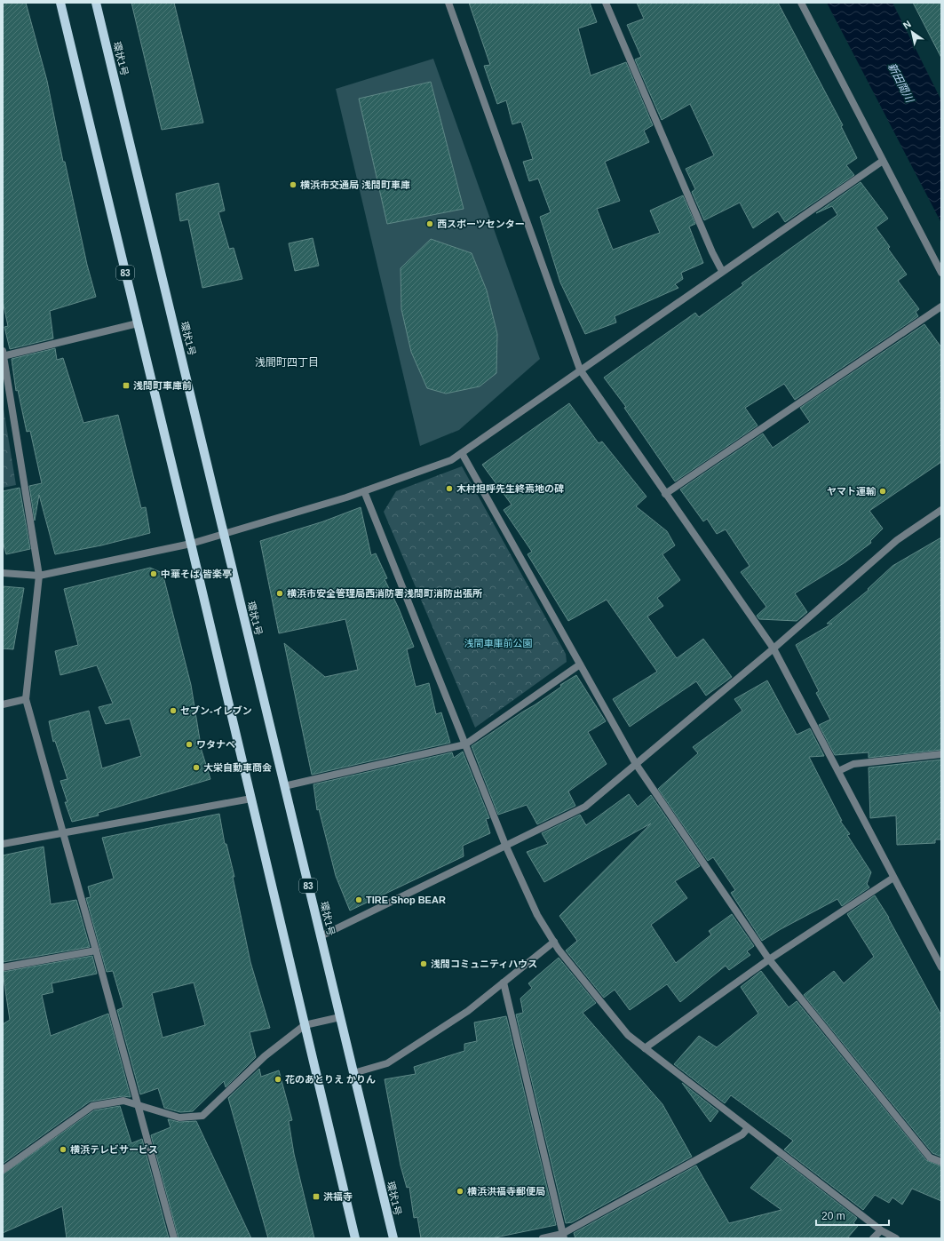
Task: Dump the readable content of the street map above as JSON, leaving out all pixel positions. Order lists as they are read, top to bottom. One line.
{"streets":{"main road":["環状1号","83"]},"districts":["浅間町四丁目"],"water":["新田間川"],"parks":["浅間車庫前公園"],"places":{"other":["横浜市交通局 浅間町車庫","西スポーツセンター","木村担呼先生終焉地の碑","ヤマト運輸","中華そば 皆楽亭","横浜市安全管理局西消防署浅間町消防出張所","セブン-イレブン","ワタナベ","大栄自動車商会","TIRE Shop BEAR","浅間コミュニティハウス","花のあとりえ かりん","横浜テレビサービス","横浜洪福寺郵便局"],"transit":["浅間町車庫前","洪福寺"]},"scale_bar":"20 m","north":"top left"}
